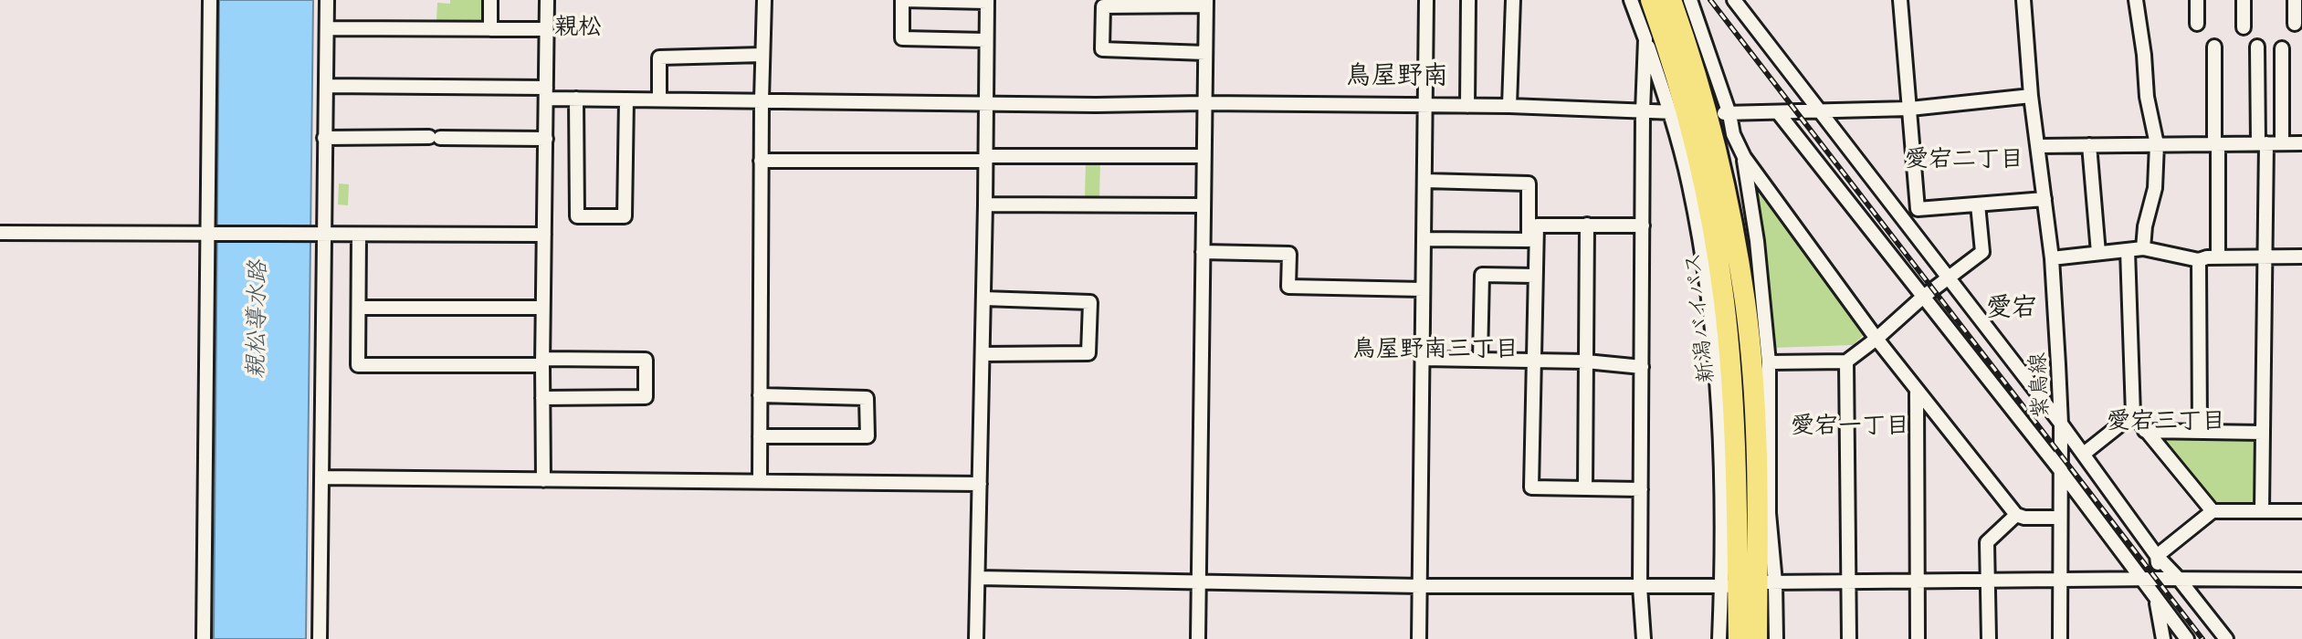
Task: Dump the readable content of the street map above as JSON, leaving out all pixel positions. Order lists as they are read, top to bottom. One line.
{"streets":{"highway":["新潟バイパス"],"street":["紫鳥線"]},"districts":["親松","鳥屋野南","愛宕二丁目","愛宕","鳥屋野南三丁目","愛宕三丁目","愛宕一丁目"],"water":["親松導水路"]}
